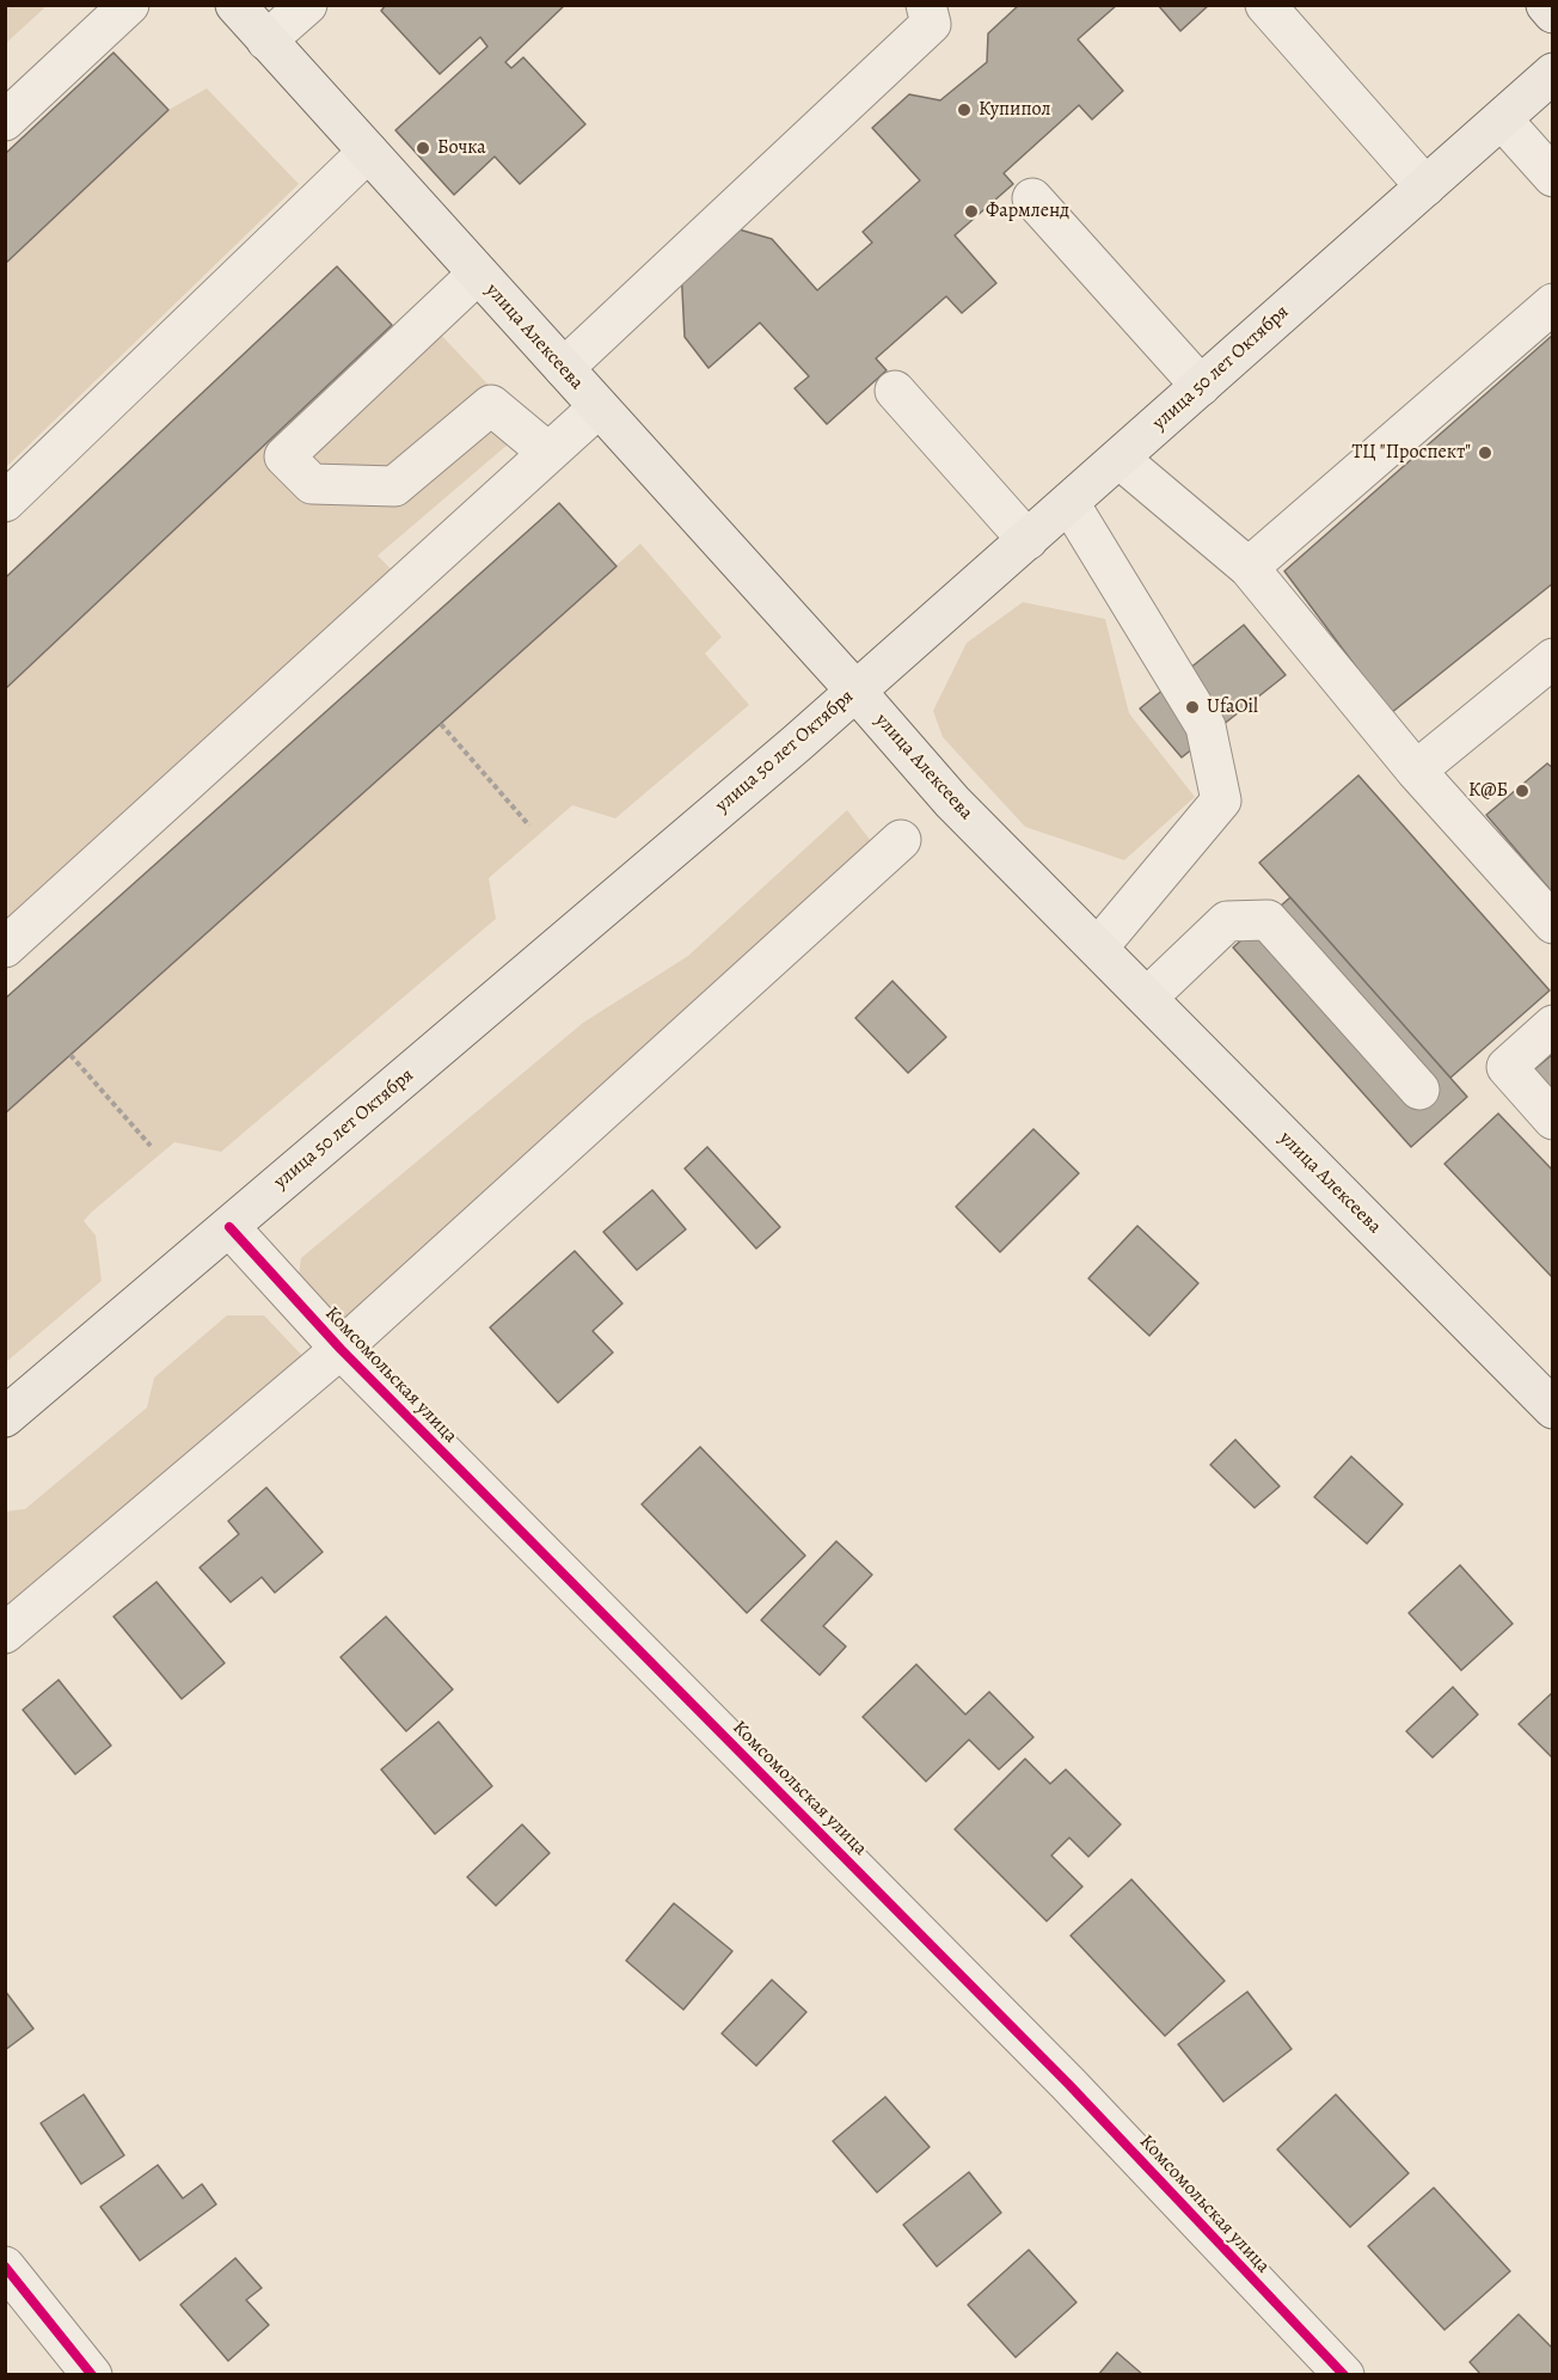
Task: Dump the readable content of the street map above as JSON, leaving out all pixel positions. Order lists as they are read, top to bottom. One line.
{"streets":{"main road":["улица Алексеева","улица 50 лет Октября"],"street":["Комсомольская улица"]},"crossings":[["улица Алексеева","улица 50 лет Октября"],["улица 50 лет Октября","Комсомольская улица"]],"places":["Купипол","Бочка","Фармленд","ТЦ \"Проспект\"","UfaOil","К@Б"]}
